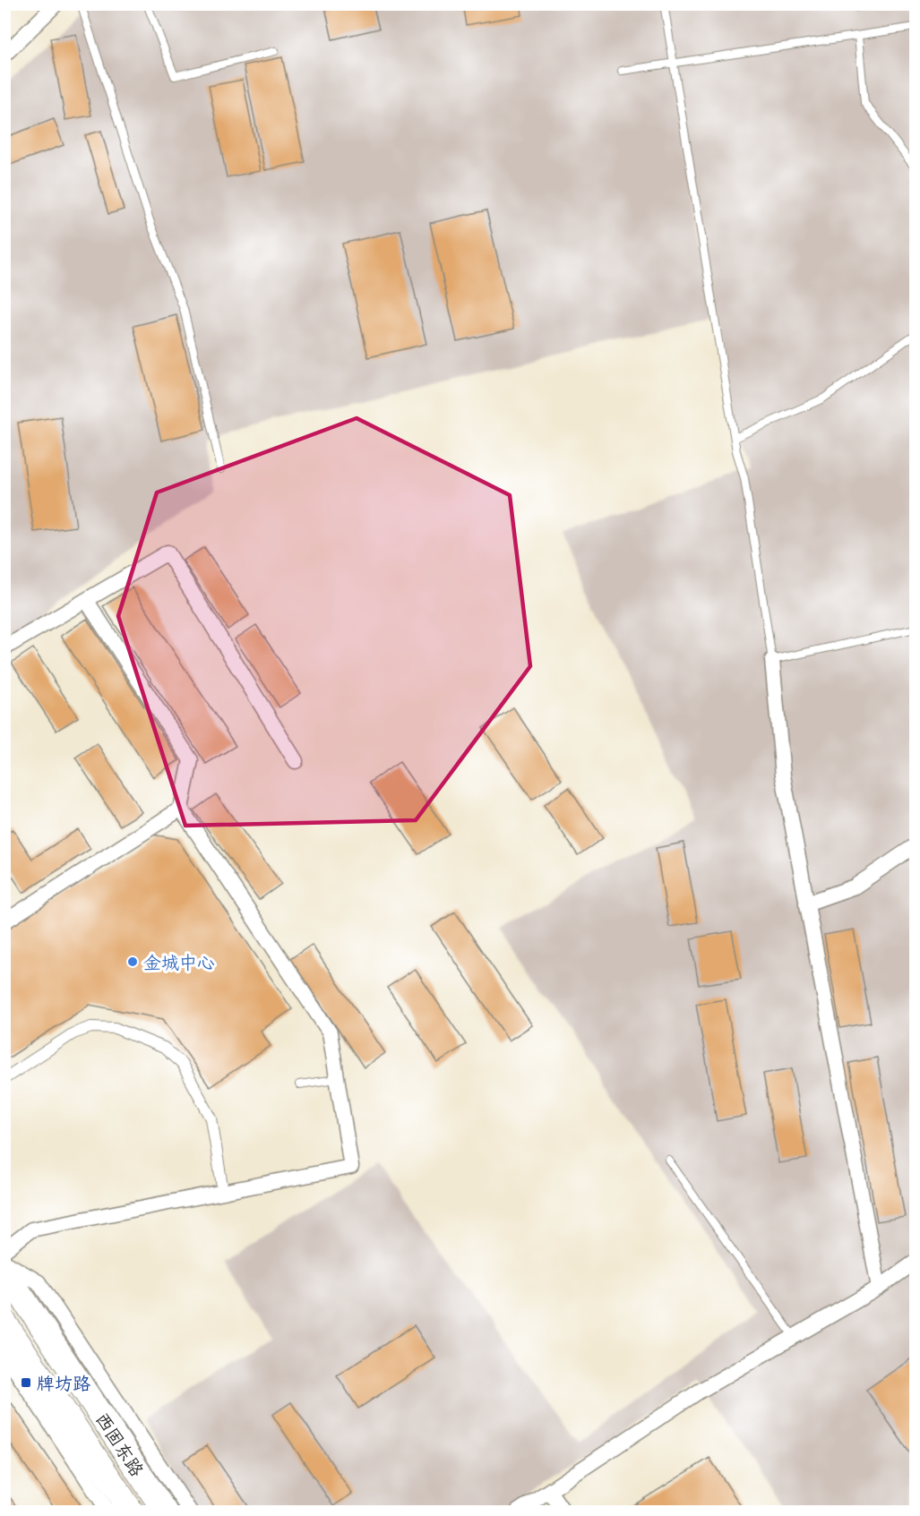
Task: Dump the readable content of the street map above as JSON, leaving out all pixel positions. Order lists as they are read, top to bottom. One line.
{"streets":{"main road":["西固东路"]},"places":{"other":["金城中心"],"transit":["牌坊路"]}}
